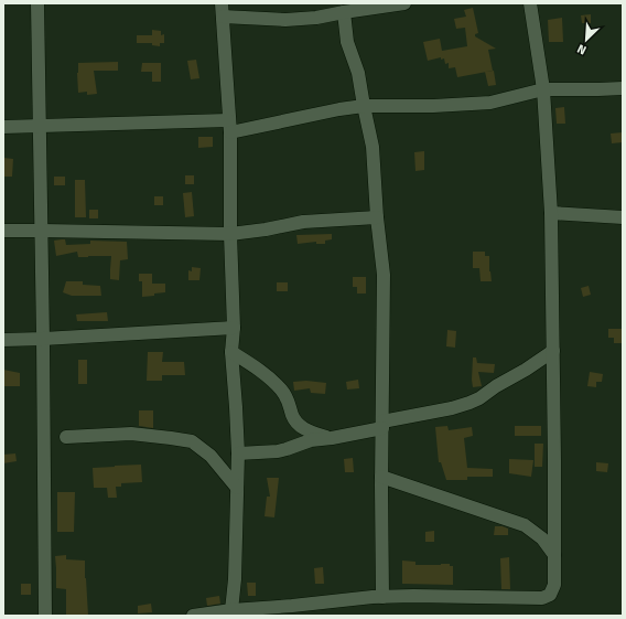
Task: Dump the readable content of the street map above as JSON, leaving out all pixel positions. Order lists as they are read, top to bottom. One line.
{"north":"bottom left"}
